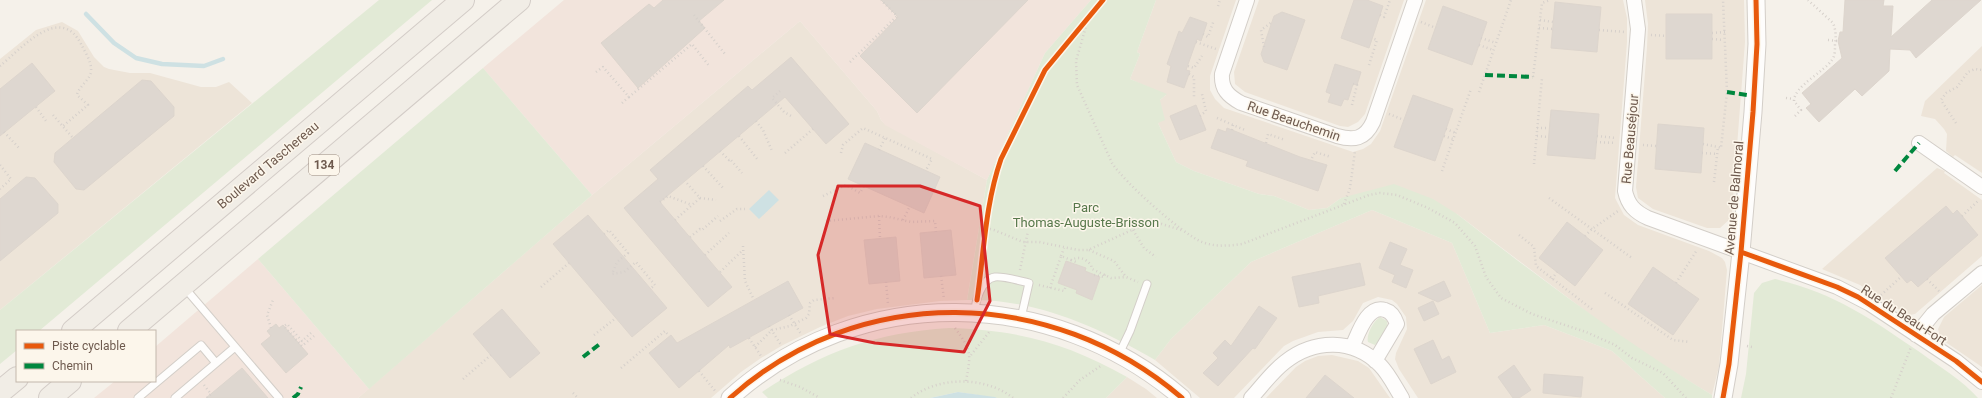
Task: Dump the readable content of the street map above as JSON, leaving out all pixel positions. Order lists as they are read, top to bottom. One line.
{"streets":{"main road":["Boulevard Taschereau","134"],"street":["Rue Beauchemin","Rue Beauséjour","Avenue de Balmoral","Rue du Beau-Fort"]},"crossings":[["Avenue de Balmoral","Rue du Beau-Fort"]],"parks":["Parc Thomas-Auguste-Brisson"],"legend":["Piste cyclable","Chemin"]}
